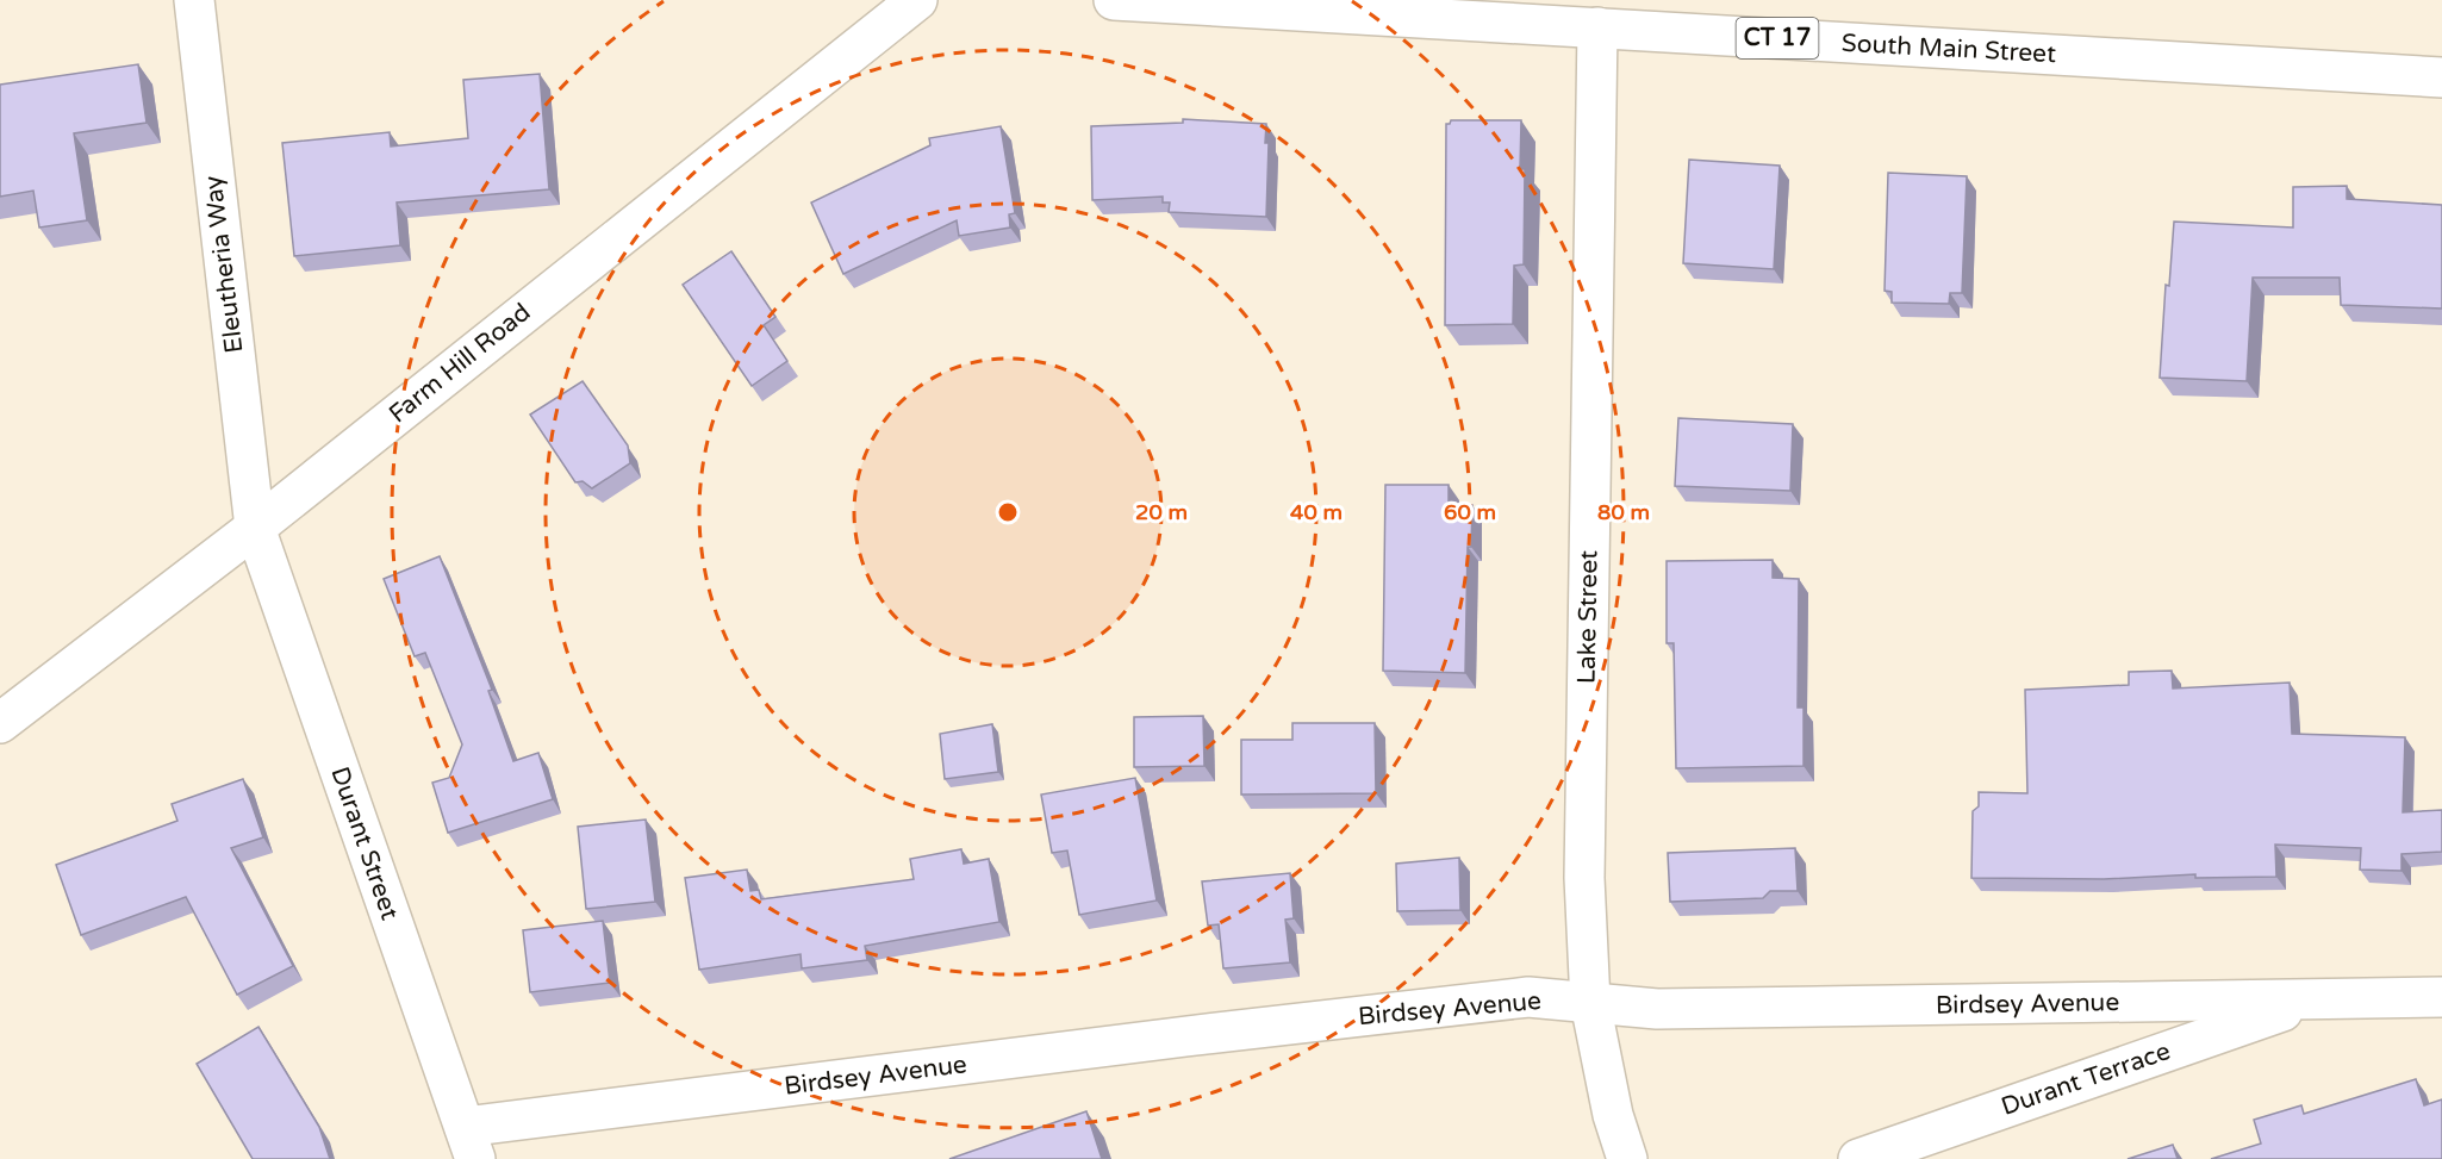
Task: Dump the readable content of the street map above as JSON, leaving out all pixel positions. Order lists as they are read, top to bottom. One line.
{"streets":{"street":["CT 17","South Main Street","Eleutheria Way","Farm Hill Road","Lake Street","Durant Street","Birdsey Avenue","Durant Terrace"]},"crossings":[["South Main Street","Lake Street"],["Eleutheria Way","Farm Hill Road"],["Eleutheria Way","Durant Street"],["Farm Hill Road","Durant Street"],["Lake Street","Birdsey Avenue"],["Durant Street","Birdsey Avenue"],["Birdsey Avenue","Durant Terrace"]],"rings":["20 m","40 m","60 m","80 m"]}
